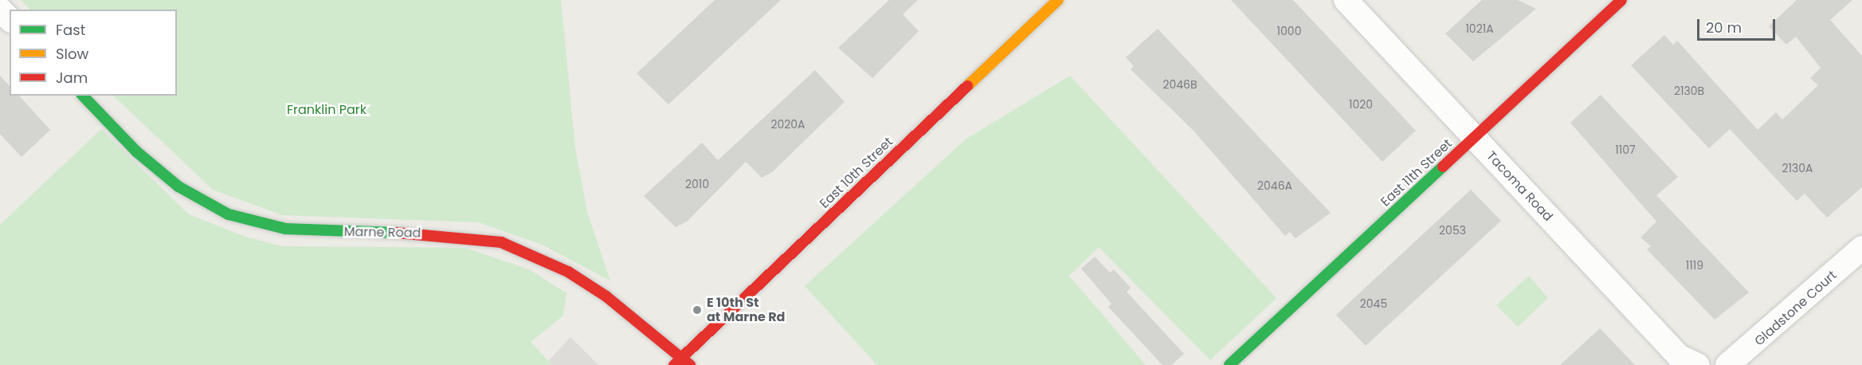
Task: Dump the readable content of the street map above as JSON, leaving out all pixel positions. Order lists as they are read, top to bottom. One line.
{"streets":{"street":["East 10th Street","East 11th Street","Tacoma Road","Marne Road","Gladstone Court"]},"crossings":[["East 10th Street","Marne Road"],["East 11th Street","Tacoma Road"]],"parks":["Franklin Park"],"places":["E 10th St at Marne Rd"],"house_numbers":["1021A","1000","2046B","2130B","1020","2020A","1107","2130A","2010","2046A","2053","1119","2045"],"legend":["Fast","Slow","Jam"],"scale_bar":"20 m"}
